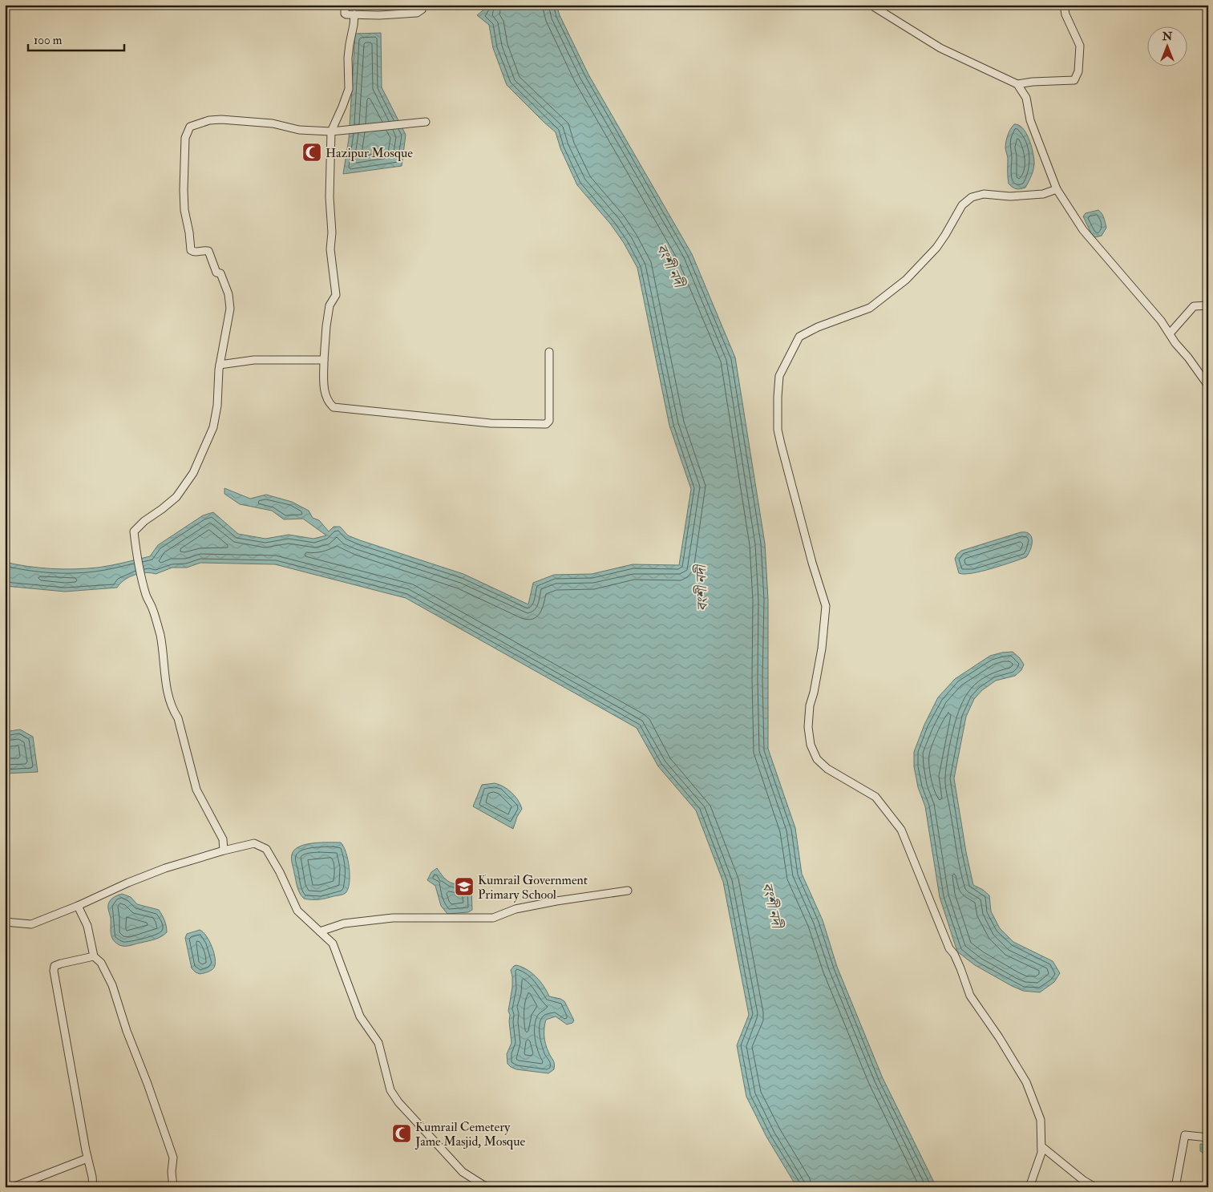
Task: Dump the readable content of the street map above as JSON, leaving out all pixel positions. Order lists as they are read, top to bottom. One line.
{"water":["বংশী নদী"],"places":{"mosque":["Hazipur Mosque","Kumrail Cemetery Jame Masjid, Mosque"],"school or university":["Kumrail Government Primary School"]},"scale_bar":"100 m","north":"top"}
